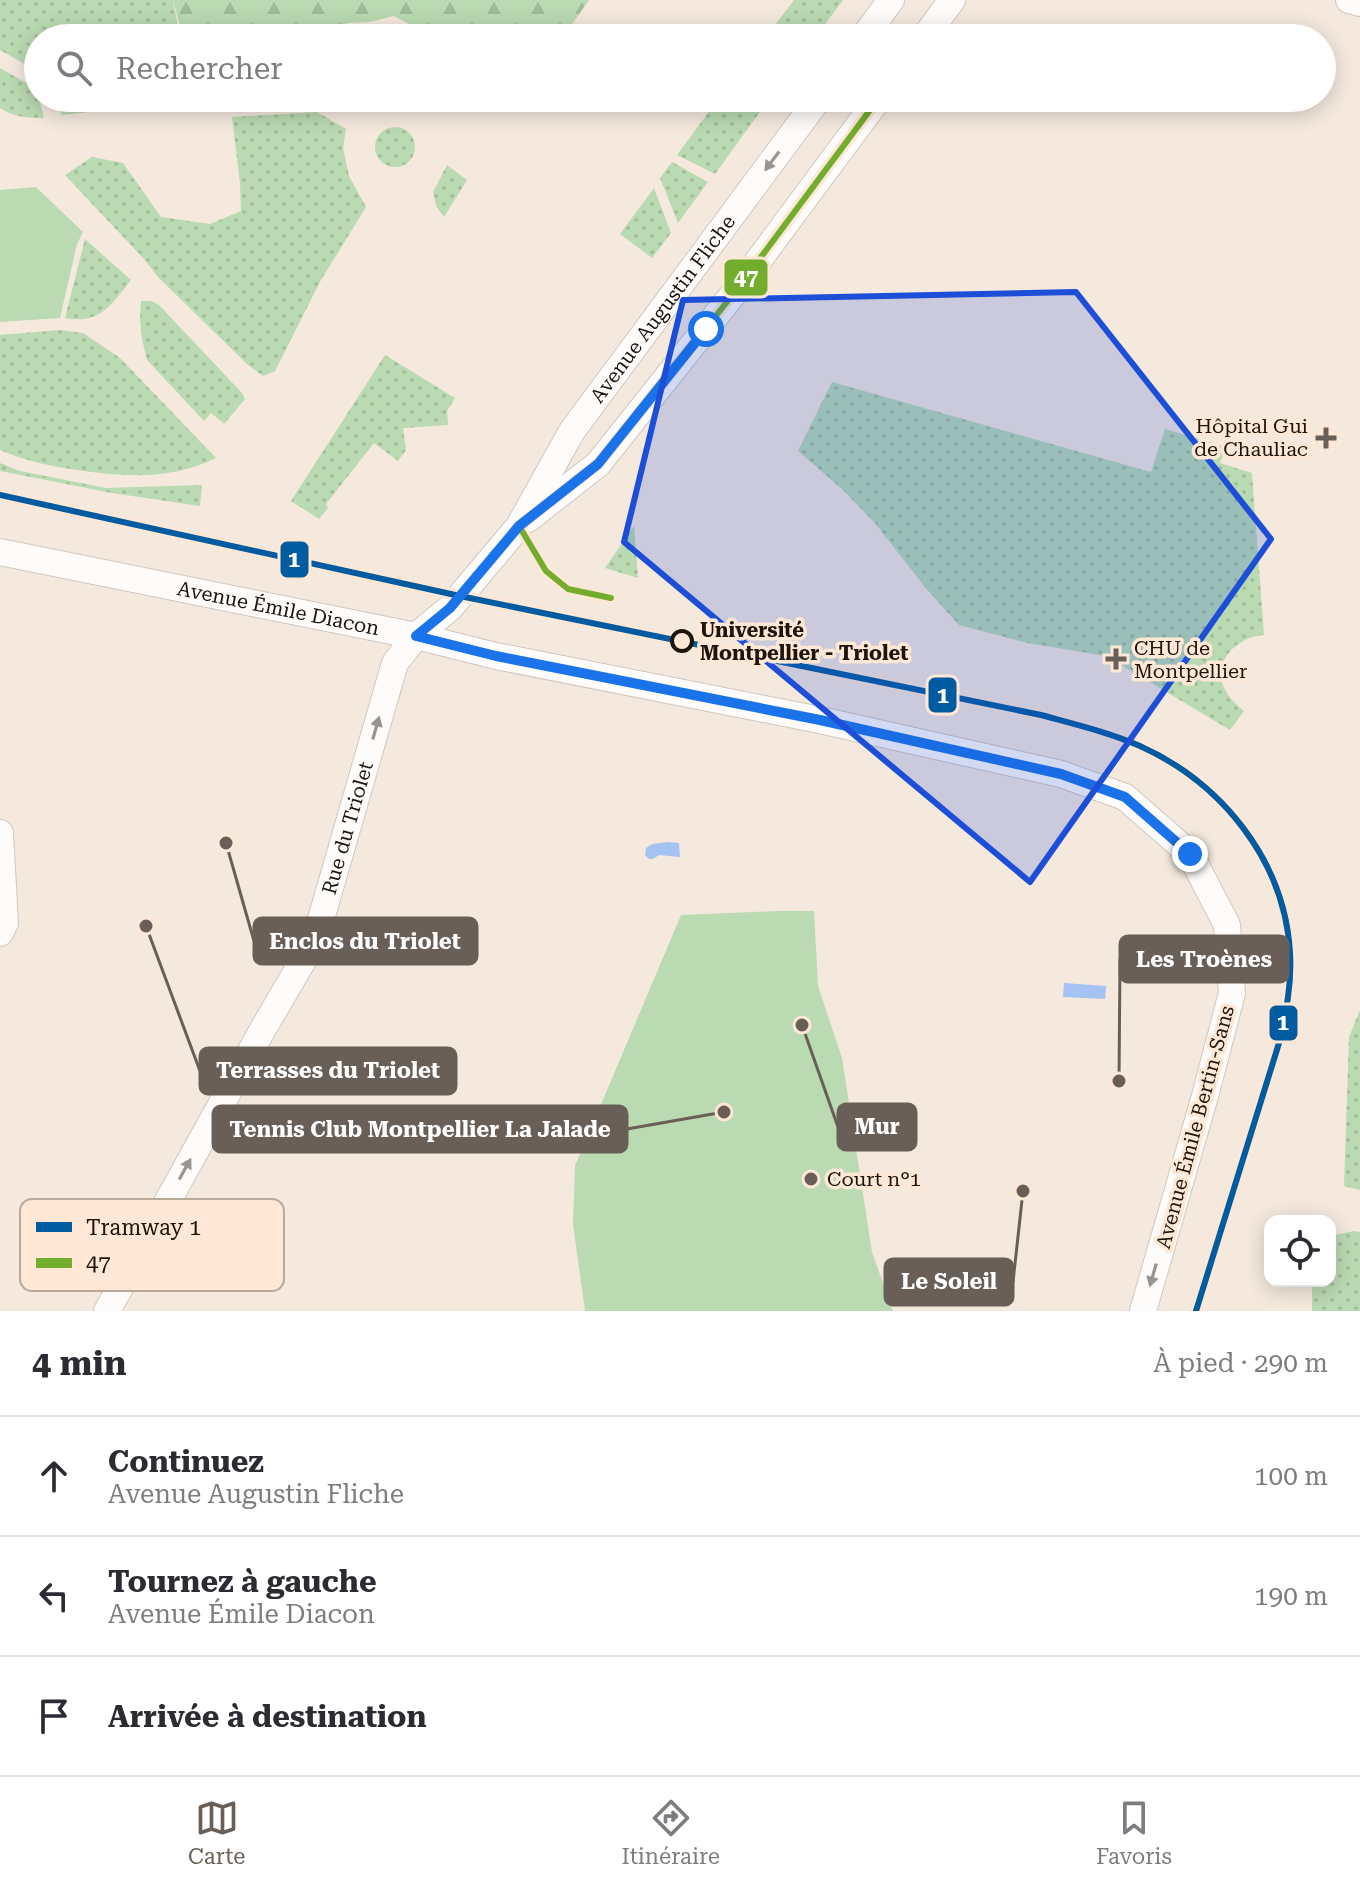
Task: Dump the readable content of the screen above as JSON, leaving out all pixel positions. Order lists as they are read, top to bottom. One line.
{"streets":{"street":["Avenue Augustin Fliche","Avenue Émile Diacon","Rue du Triolet","Avenue Émile Bertin-Sans"]},"crossings":[["Avenue Augustin Fliche","Avenue Émile Diacon"],["Avenue Augustin Fliche","Rue du Triolet"],["Avenue Émile Diacon","Rue du Triolet"],["Avenue Émile Diacon","Avenue Émile Bertin-Sans"]],"one_way":["Rue du Triolet","Avenue Émile Bertin-Sans"],"places":{"health":["Hôpital Gui de Chauliac","CHU de Montpellier"],"other":["Université Montpellier - Triolet","Enclos du Triolet","Terrasses du Triolet","Mur","Les Troènes","Tennis Club Montpellier La Jalade","Court n°1","Le Soleil"]},"lines":["transit line 47","tram line 1"],"legend":["Tramway 1","47"],"page":{"search":"Rechercher","heading":["4 min","À pied · 290 m"],"list":[["Continuez","Avenue Augustin Fliche","100 m"],["Tournez à gauche","Avenue Émile Diacon","190 m"],"Arrivée à destination"],"nav":["Carte","Itinéraire","Favoris"]}}
